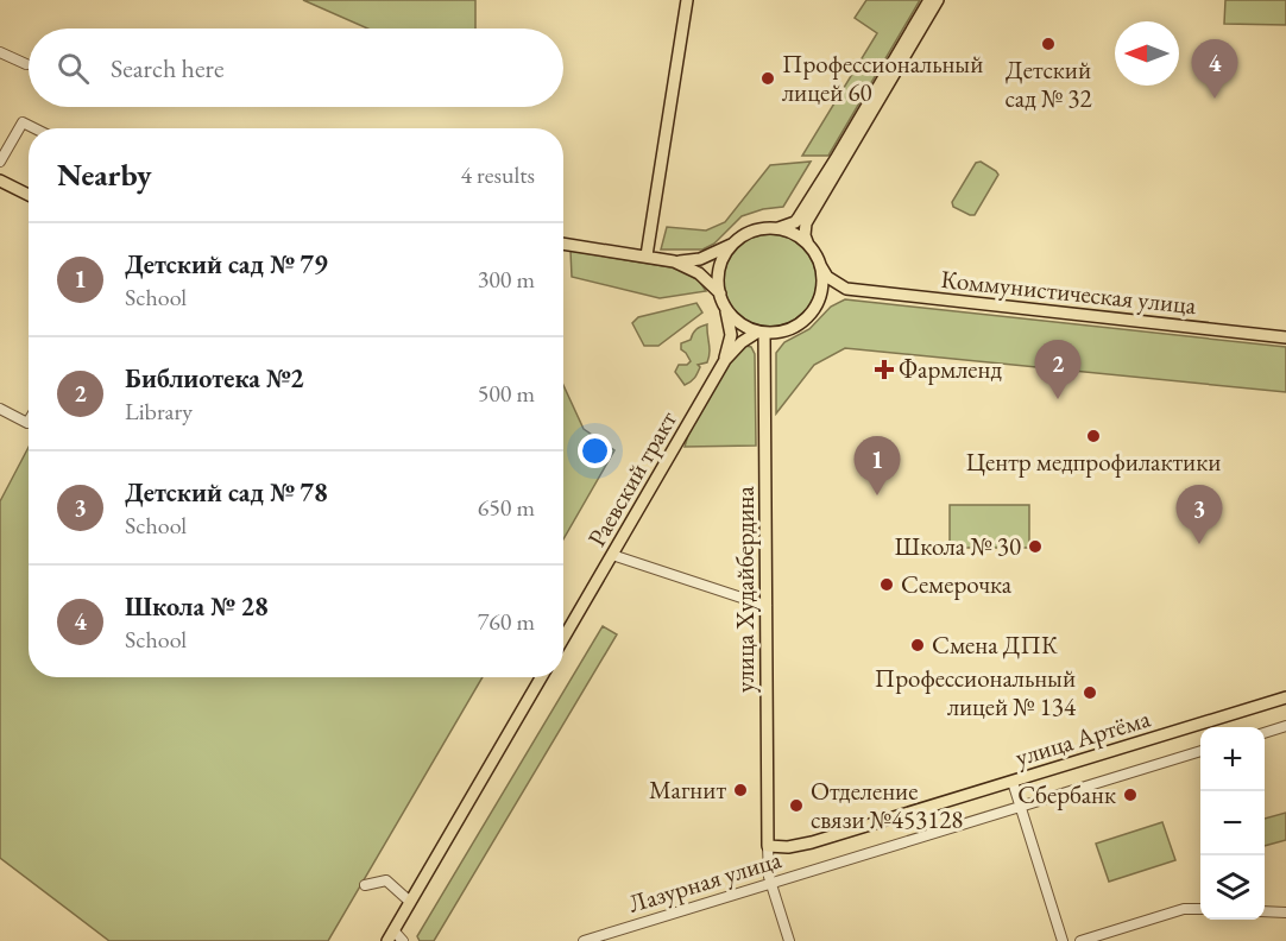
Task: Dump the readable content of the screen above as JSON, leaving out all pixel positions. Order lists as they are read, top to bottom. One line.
{"streets":{"main road":["Коммунистическая улица","Раевский тракт","улица Худайбердина","улица Артёма"],"street":["Лазурная улица"]},"crossings":[["Раевский тракт","улица Худайбердина"],["улица Худайбердина","улица Артёма"]],"places":{"other":["Детский сад № 32","Профессиональный лицей 60","Центр медпрофилактики","Школа № 30","Семерочка","Смена ДПК","Профессиональный лицей № 134","Магнит","Сбербанк","Отделение связи №453128"],"health":["Фармленд"]},"north":"left","page":{"search":"Search here","pins":["4","2","1","3"],"heading":["Nearby","4 results"],"list":[{"mark":"1","name":"Детский сад № 79","note":"School","value":"300 m"},{"mark":"2","name":"Библиотека №2","note":"Library","value":"500 m"},{"mark":"3","name":"Детский сад № 78","note":"School","value":"650 m"},{"mark":"4","name":"Школа № 28","note":"School","value":"760 m"}],"map_buttons":["+","−"]}}
